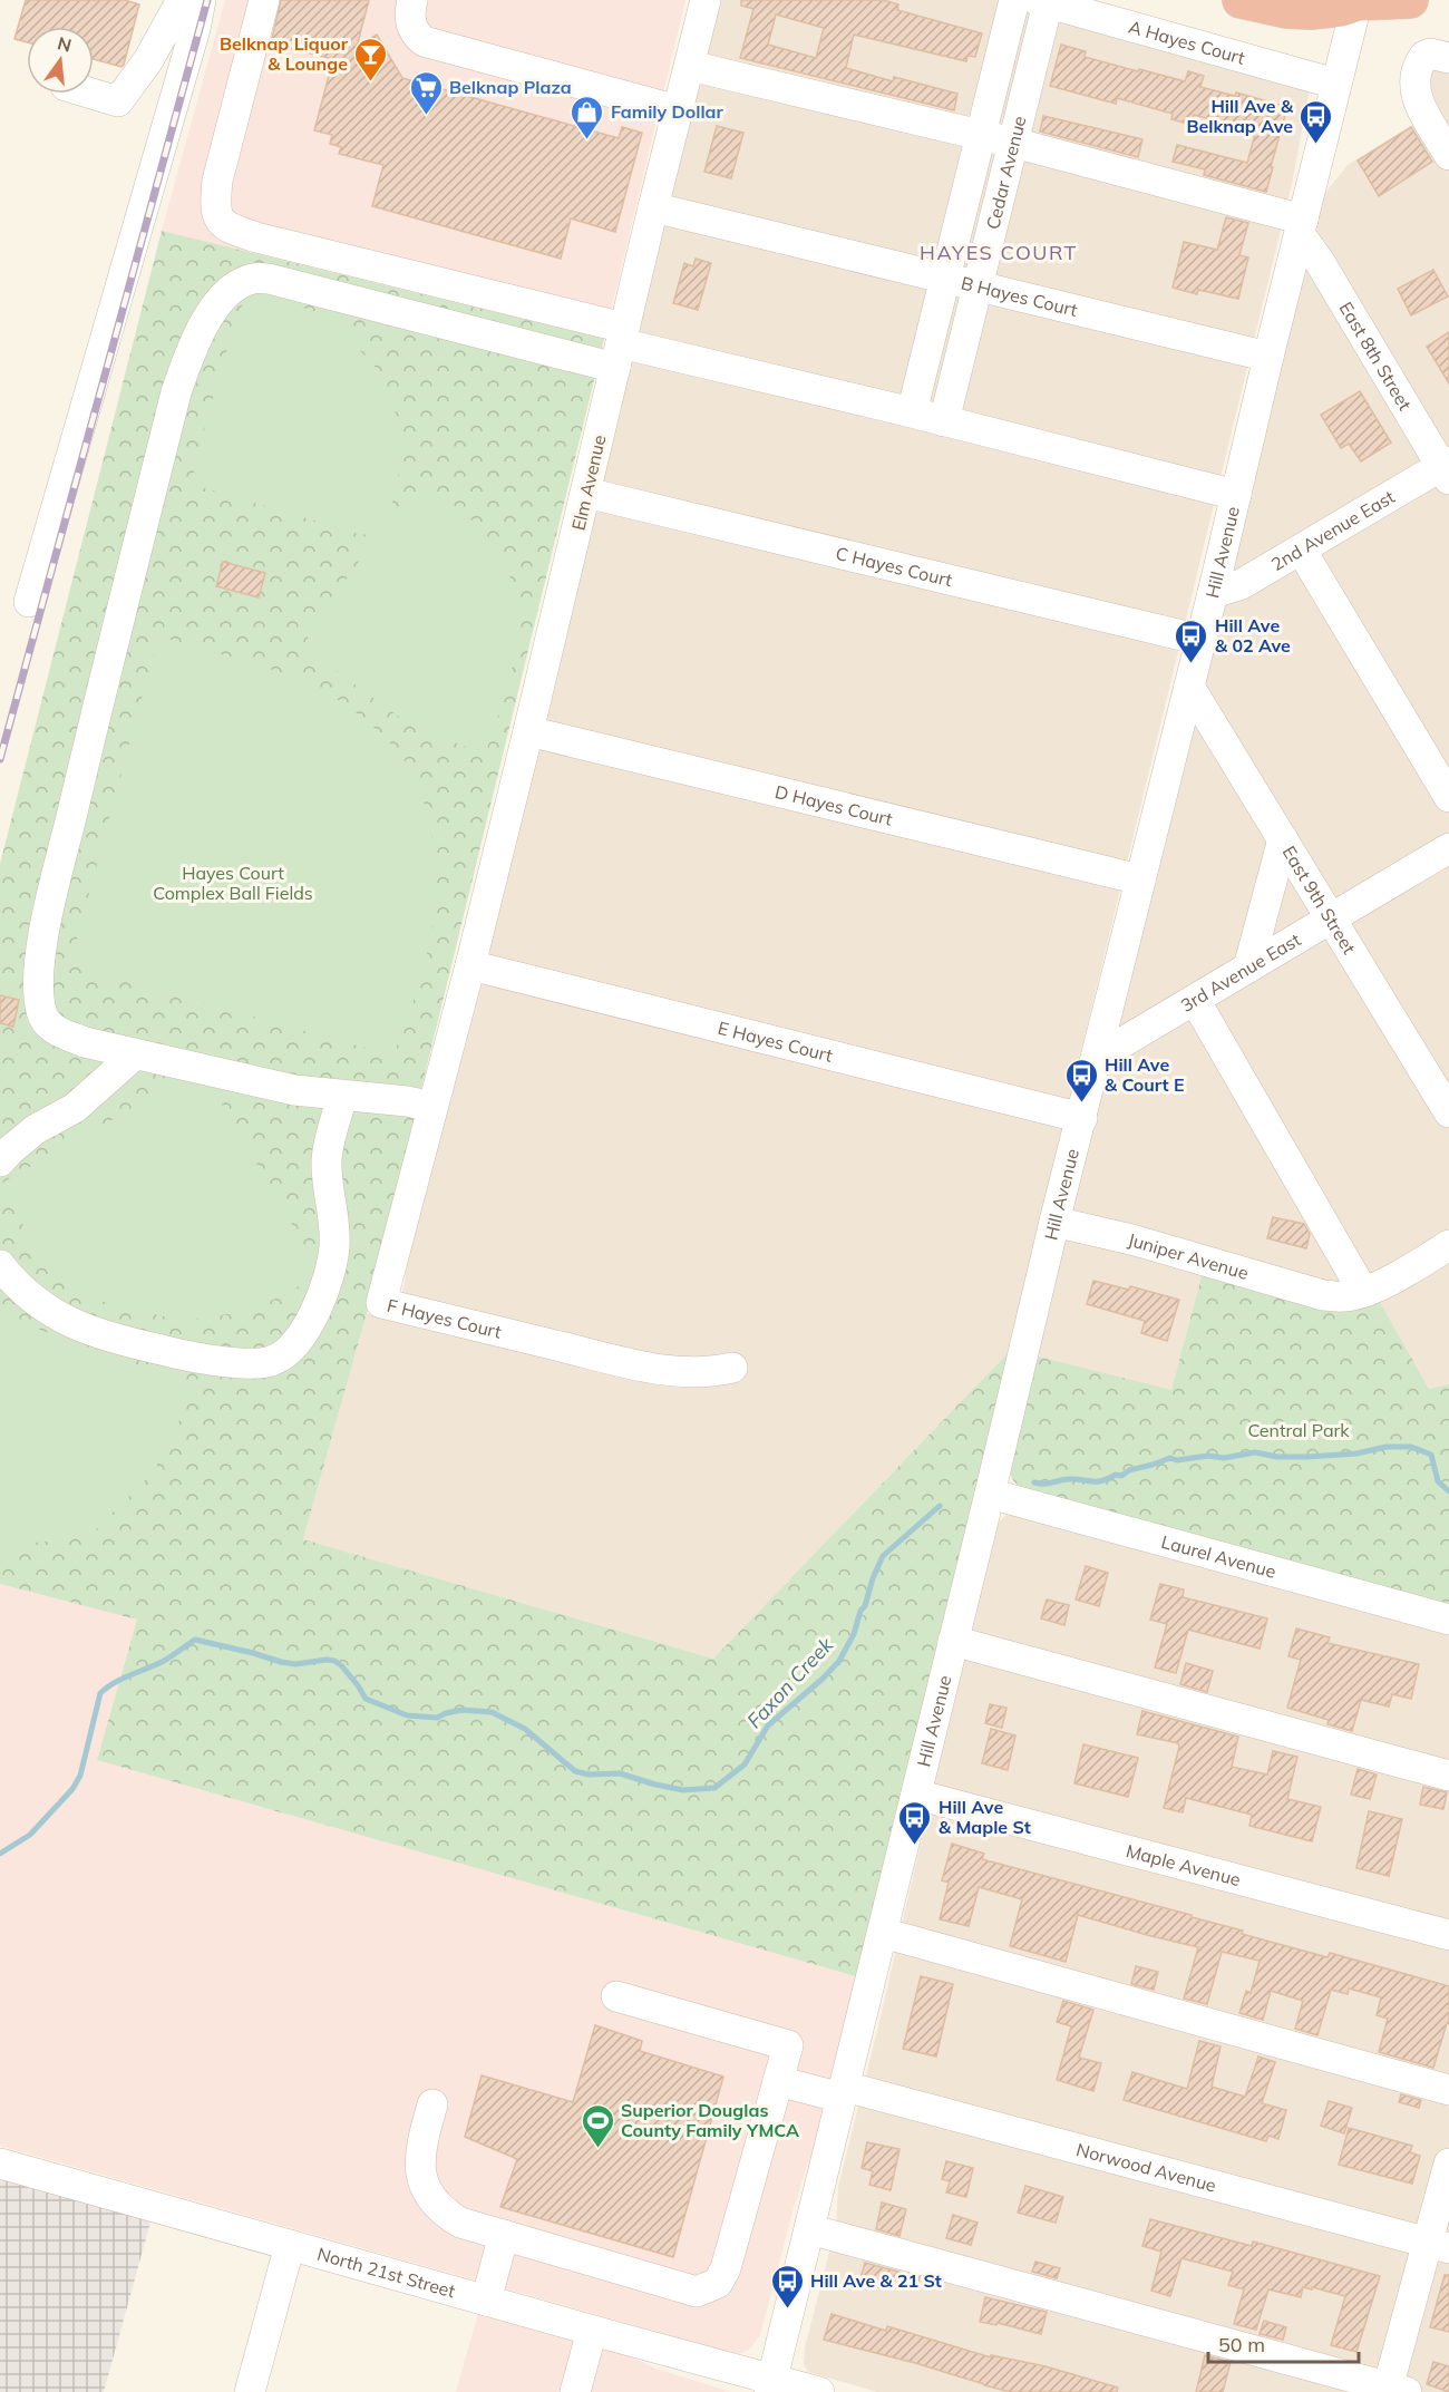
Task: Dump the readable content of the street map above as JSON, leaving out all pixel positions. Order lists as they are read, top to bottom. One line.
{"streets":{"street":["A Hayes Court","Cedar Avenue","B Hayes Court","East 8th Street","Elm Avenue","2nd Avenue East","Hill Avenue","C Hayes Court","D Hayes Court","East 9th Street","3rd Avenue East","E Hayes Court","Juniper Avenue","F Hayes Court","Laurel Avenue","Maple Avenue","Norwood Avenue","North 21st Street"]},"crossings":[["A Hayes Court","Cedar Avenue"],["A Hayes Court","Hill Avenue"],["Cedar Avenue","B Hayes Court"],["B Hayes Court","Elm Avenue"],["B Hayes Court","Hill Avenue"],["East 8th Street","2nd Avenue East"],["East 8th Street","Hill Avenue"],["Elm Avenue","C Hayes Court"],["Elm Avenue","D Hayes Court"],["Elm Avenue","E Hayes Court"],["Elm Avenue","F Hayes Court"],["2nd Avenue East","Hill Avenue"],["Hill Avenue","C Hayes Court"],["Hill Avenue","D Hayes Court"],["Hill Avenue","East 9th Street"],["Hill Avenue","3rd Avenue East"],["Hill Avenue","E Hayes Court"],["Hill Avenue","Juniper Avenue"],["Hill Avenue","Laurel Avenue"],["Hill Avenue","Maple Avenue"],["Hill Avenue","Norwood Avenue"],["Hill Avenue","North 21st Street"],["East 9th Street","3rd Avenue East"],["E Hayes Court","F Hayes Court"]],"districts":["HAYES COURT"],"water":["Faxon Creek"],"parks":["Hayes Court Complex Ball Fields","Central Park"],"places":{"bar":["Belknap Liquor & Lounge"],"supermarket":["Belknap Plaza"],"shop":["Family Dollar"],"bus stop":["Hill Ave & Belknap Ave","Hill Ave & 02 Ave","Hill Ave & Court E","Hill Ave & Maple St","Hill Ave & 21 St"],"sports":["Superior Douglas County Family YMCA"]},"scale_bar":"50 m","north":"top"}
